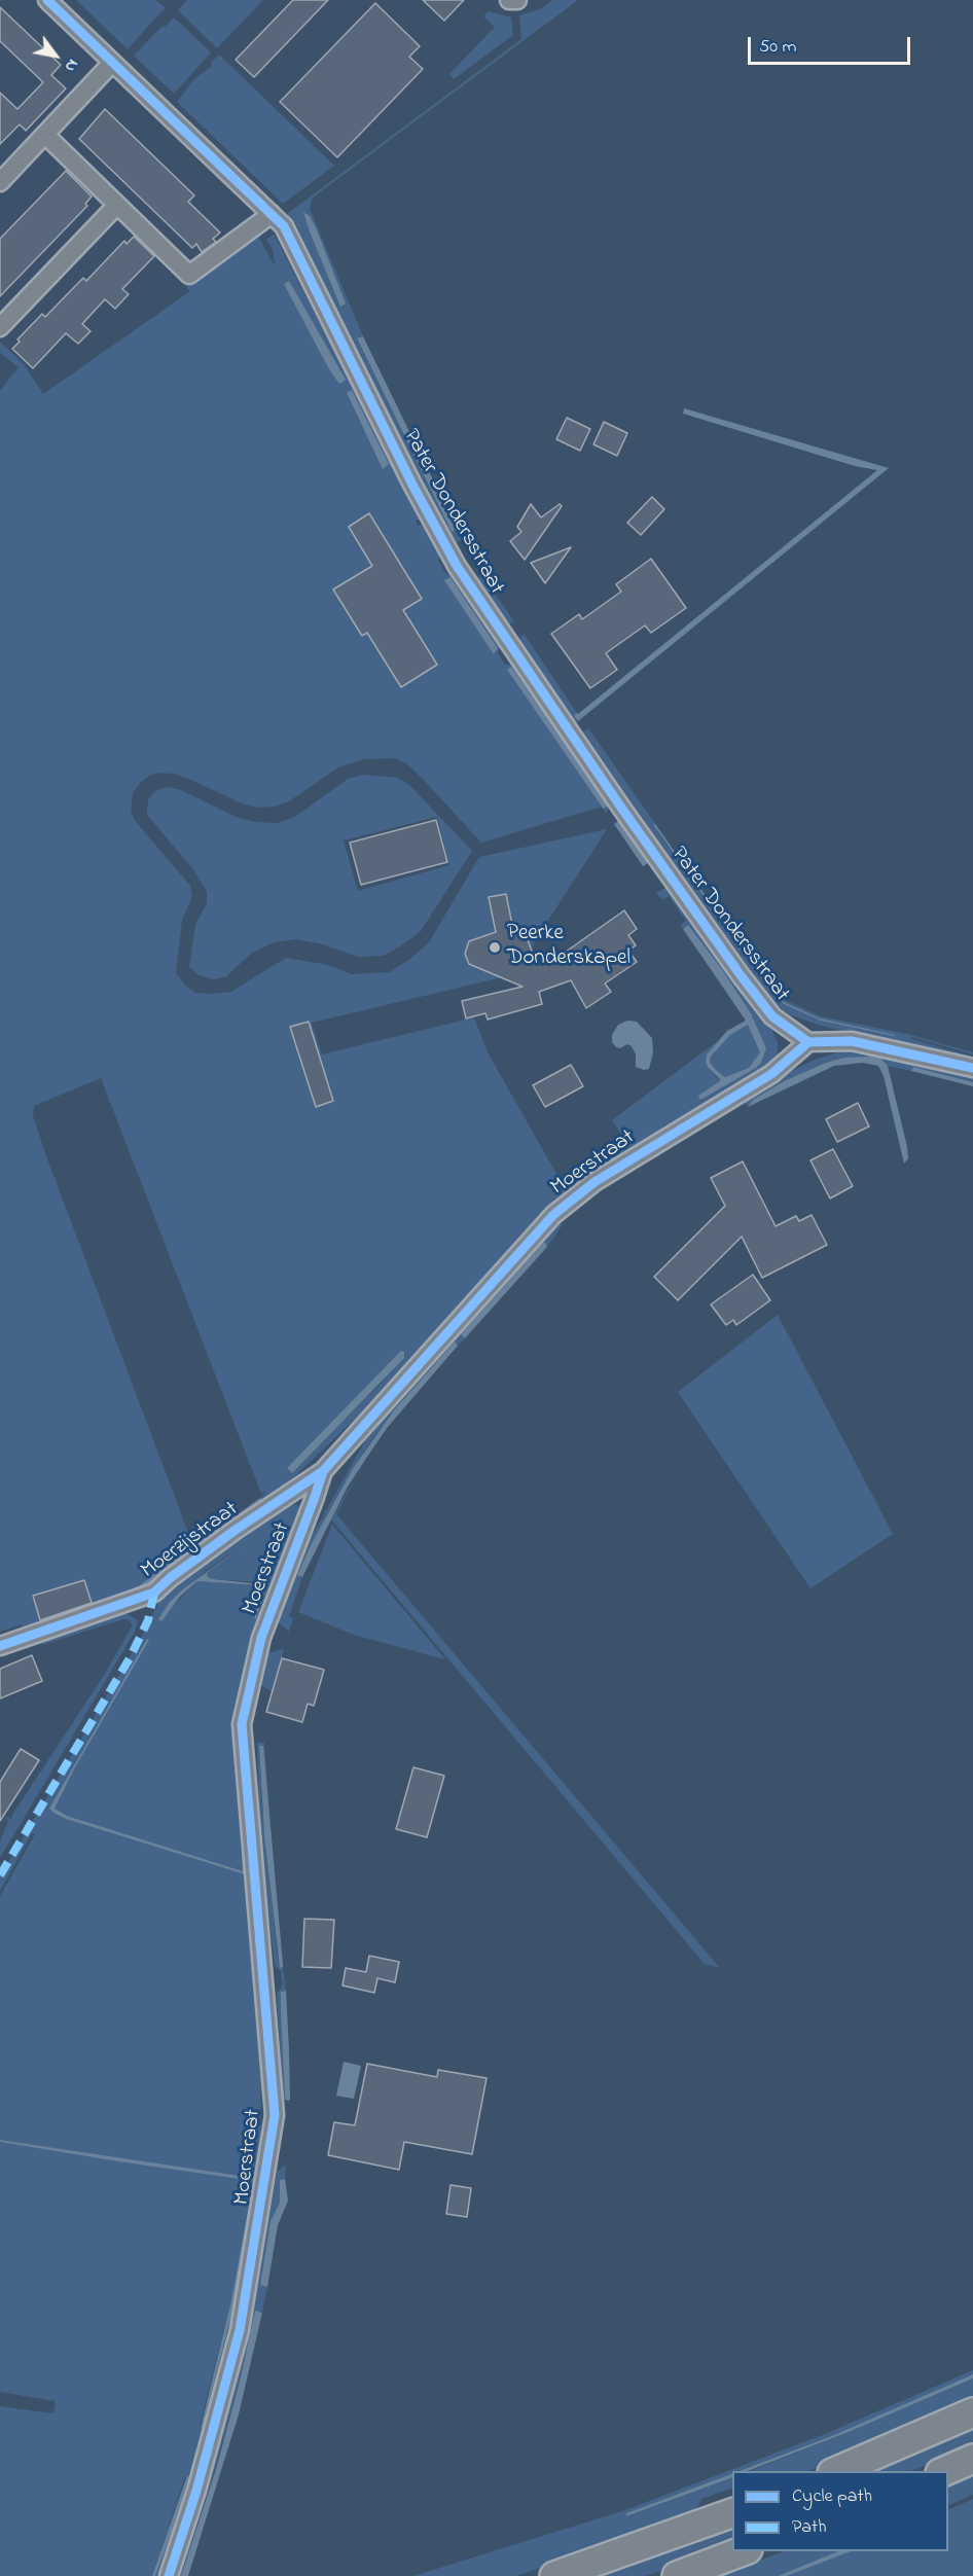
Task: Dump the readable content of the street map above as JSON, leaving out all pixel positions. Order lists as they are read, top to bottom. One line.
{"streets":{"street":["Pater Dondersstraat","Moerstraat","Moerzijstraat"]},"crossings":[["Pater Dondersstraat","Moerstraat"],["Moerstraat","Moerzijstraat"]],"places":["Peerke Donderskapel"],"legend":["Cycle path","Path"],"scale_bar":"50 m","north":"bottom right"}
